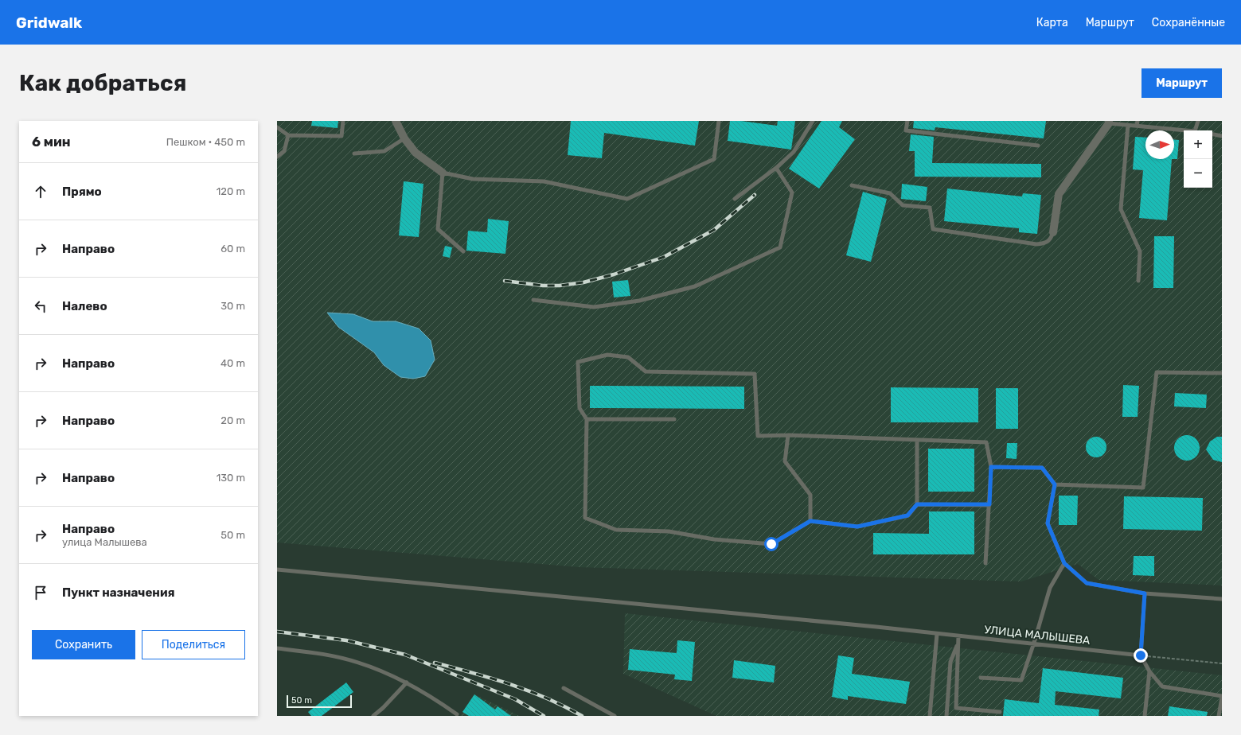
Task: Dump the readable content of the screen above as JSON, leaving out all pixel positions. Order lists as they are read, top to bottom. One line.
{"streets":{"lane":["УЛИЦА МАЛЫШЕВА"]},"scale_bar":"50 m","north":"right","page":{"header":"Gridwalk","nav":["Карта","Маршрут","Сохранённые"],"buttons":["Маршрут",["Сохранить","Поделиться"]],"title":"Как добраться","heading":["6 мин","Пешком · 450 m"],"map_buttons":["+","−"],"list":[["Прямо","120 m"],["Направо","60 m"],["Налево","30 m"],["Направо","40 m"],["Направо","20 m"],["Направо","130 m"],["Направо","улица Малышева","50 m"],"Пункт назначения"],"scale":"50 m"}}
